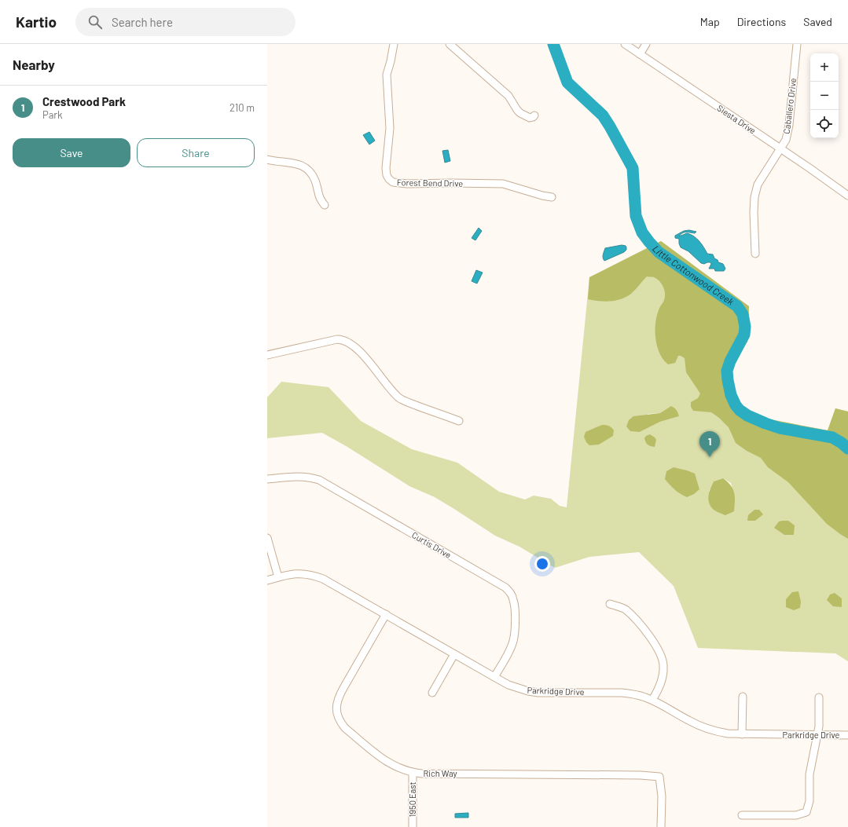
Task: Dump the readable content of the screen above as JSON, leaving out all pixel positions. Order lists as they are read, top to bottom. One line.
{"streets":{"street":["Caballero Drive","Siesta Drive","Forest Bend Drive","Curtis Drive","Parkridge Drive","Rich Way","1950 East"]},"crossings":[["Caballero Drive","Siesta Drive"],["Curtis Drive","Parkridge Drive"],["Parkridge Drive","Rich Way"],["Rich Way","1950 East"]],"water":["Little Cottonwood Creek"],"page":{"header":"Kartio","search":"Search here","nav":["Map","Directions","Saved"],"heading":"Nearby","map_buttons":["+","−"],"list":[{"mark":"1","name":"Crestwood Park","note":"Park","value":"210 m"}],"buttons":["Save","Share"],"pins":"1"}}
